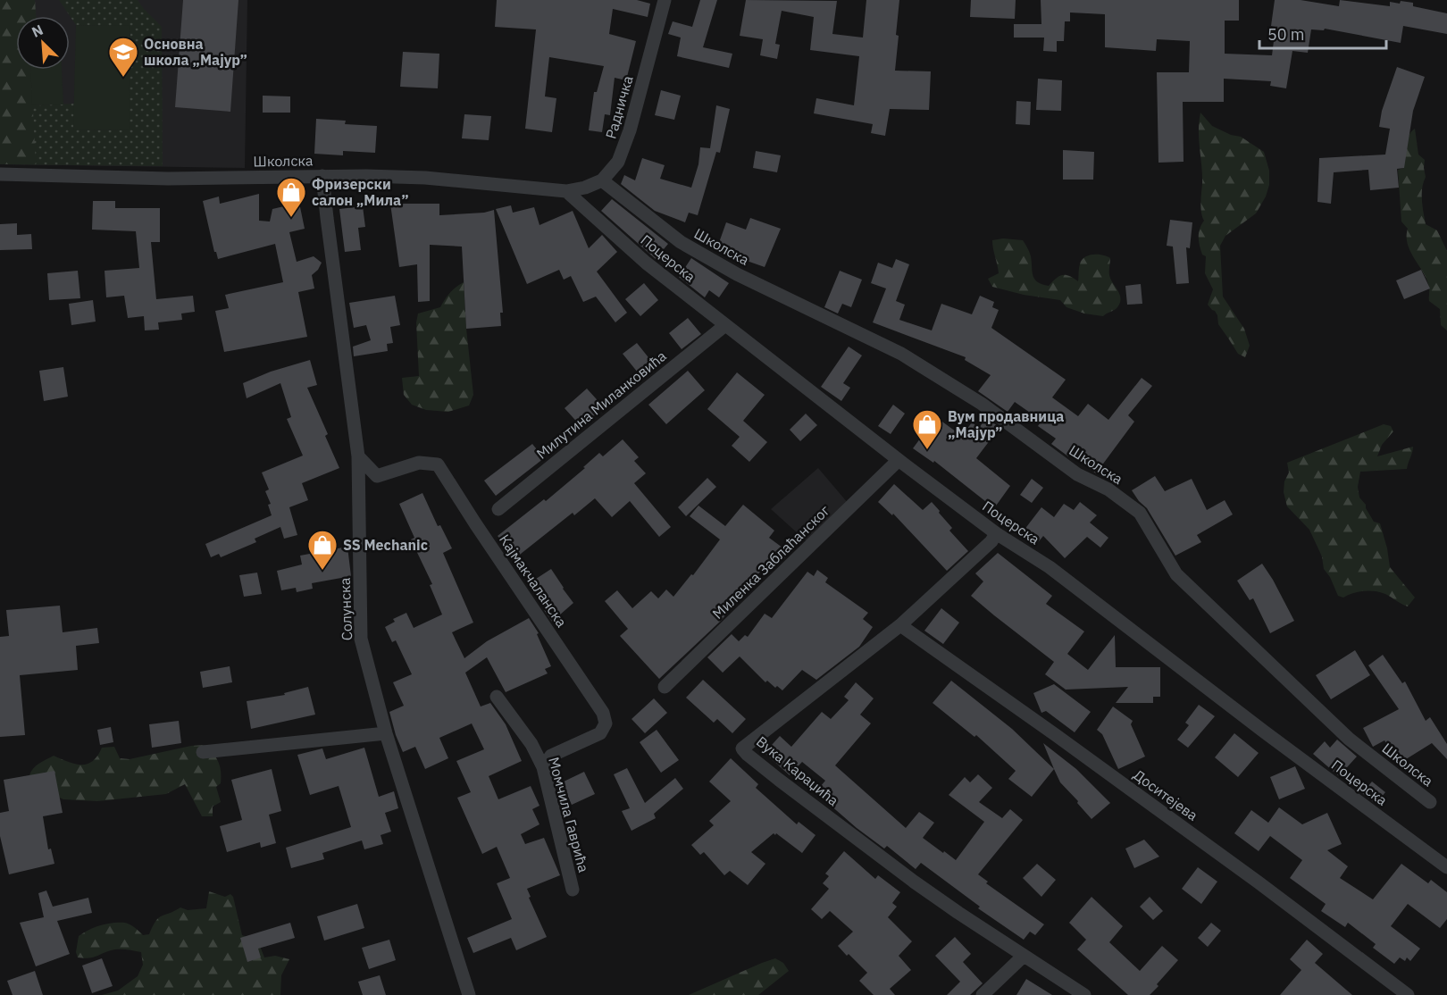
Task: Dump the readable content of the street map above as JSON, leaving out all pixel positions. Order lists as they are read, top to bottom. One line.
{"streets":{"street":["Радничка","Школска","Поцерска","Милутина Миланковића","Миленка Заблаћанског","Кајмакчаланска","Солунска","Вука Караџића","Доситејева","Момчила Гаврића"]},"crossings":[["Радничка","Школска"],["Школска","Поцерска"],["Школска","Солунска"],["Поцерска","Милутина Миланковића"],["Поцерска","Миленка Заблаћанског"],["Поцерска","Вука Караџића"],["Кајмакчаланска","Солунска"],["Кајмакчаланска","Момчила Гаврића"],["Вука Караџића","Доситејева"]],"places":{"school or university":["Основна школа „Мајур”"],"shop":["Фризерски салон „Мила”","Вум продавница „Мајур”","SS Mechanic"]},"scale_bar":"50 m","north":"top left"}
